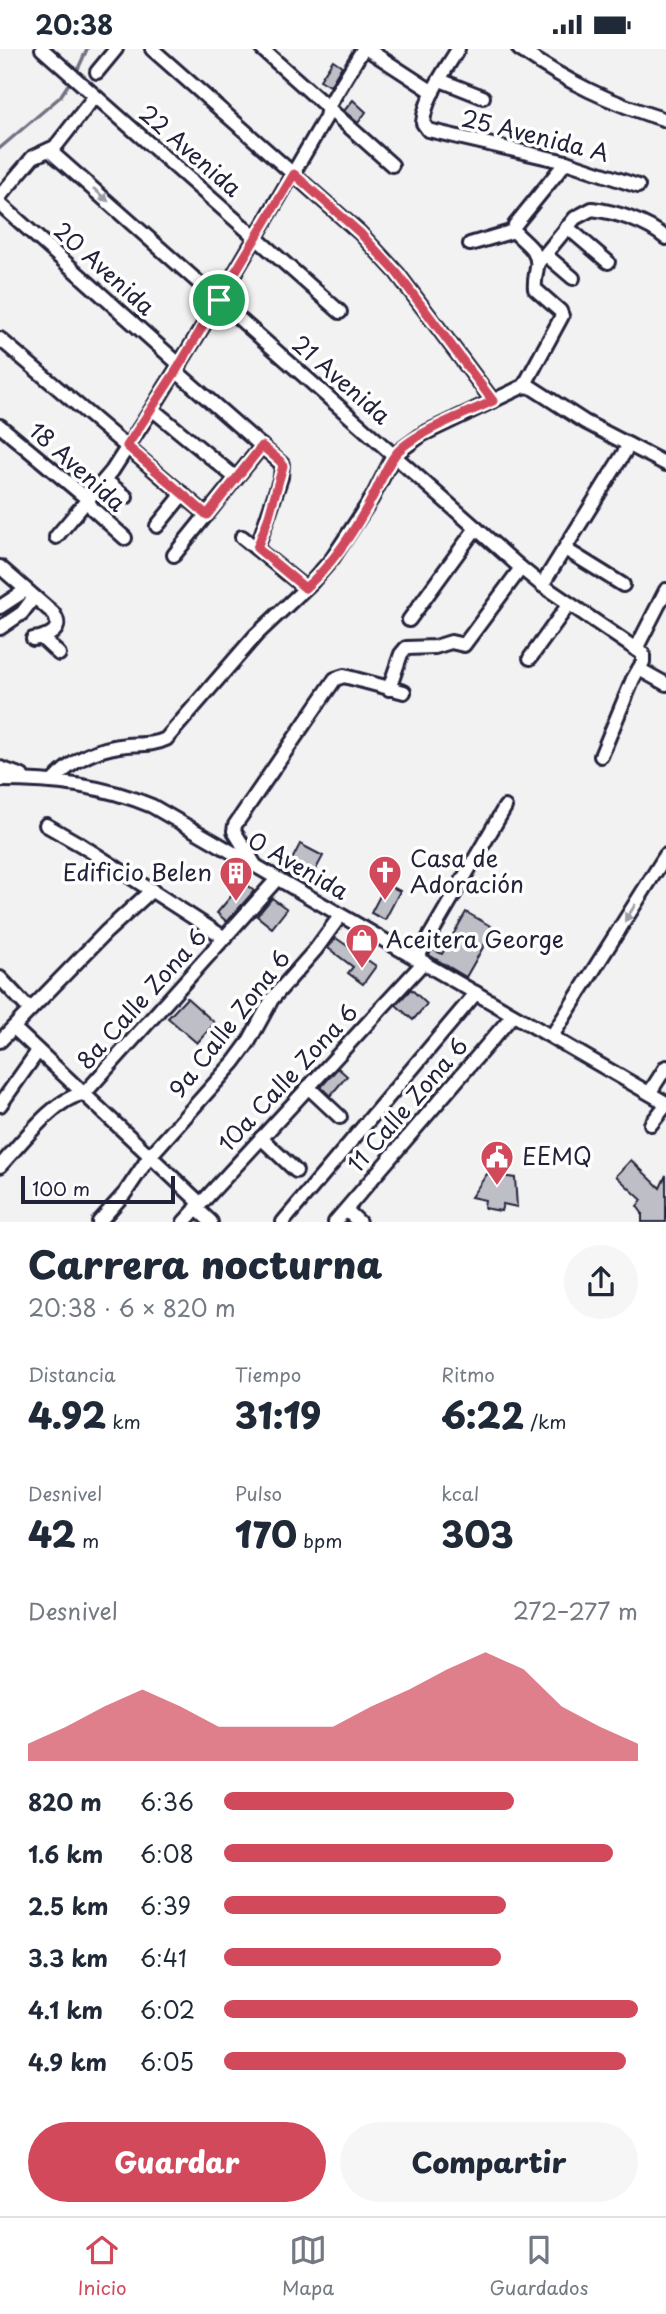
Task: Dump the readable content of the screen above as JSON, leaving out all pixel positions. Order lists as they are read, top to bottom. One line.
{"streets":{"street":["25 Avenida A","22 Avenida","20 Avenida","21 Avenida","18 Avenida","0 Avenida","8a Calle Zona 6","9a Calle Zona 6","10a Calle Zona 6","11 Calle Zona 6"]},"crossings":[["0 Avenida","8a Calle Zona 6"],["0 Avenida","9a Calle Zona 6"],["0 Avenida","10a Calle Zona 6"],["0 Avenida","11 Calle Zona 6"]],"places":{"church":["Casa de Adoración"],"building":["Edificio Belen"],"shop":["Aceitera George"],"public building":["EEMQ"]},"scale_bar":"100 m","page":{"status":"20:38","scale":"100 m","heading":["Carrera nocturna","20:38 · 6 × 820 m"],"stats":[["Distancia","4.92 km"],["Tiempo","31:19"],["Ritmo","6:22 /km"],["Desnivel","42 m"],["Pulso","170 bpm"],["kcal","303"]],"chart":["Desnivel","272–277 m"],"list":[{"name":"820 m","note":"6:36"},{"name":"1.6 km","note":"6:08"},{"name":"2.5 km","note":"6:39"},{"name":"3.3 km","note":"6:41"},{"name":"4.1 km","note":"6:02"},{"name":"4.9 km","note":"6:05"}],"buttons":["Guardar","Compartir"],"tabs":["Inicio","Mapa","Guardados"]}}
